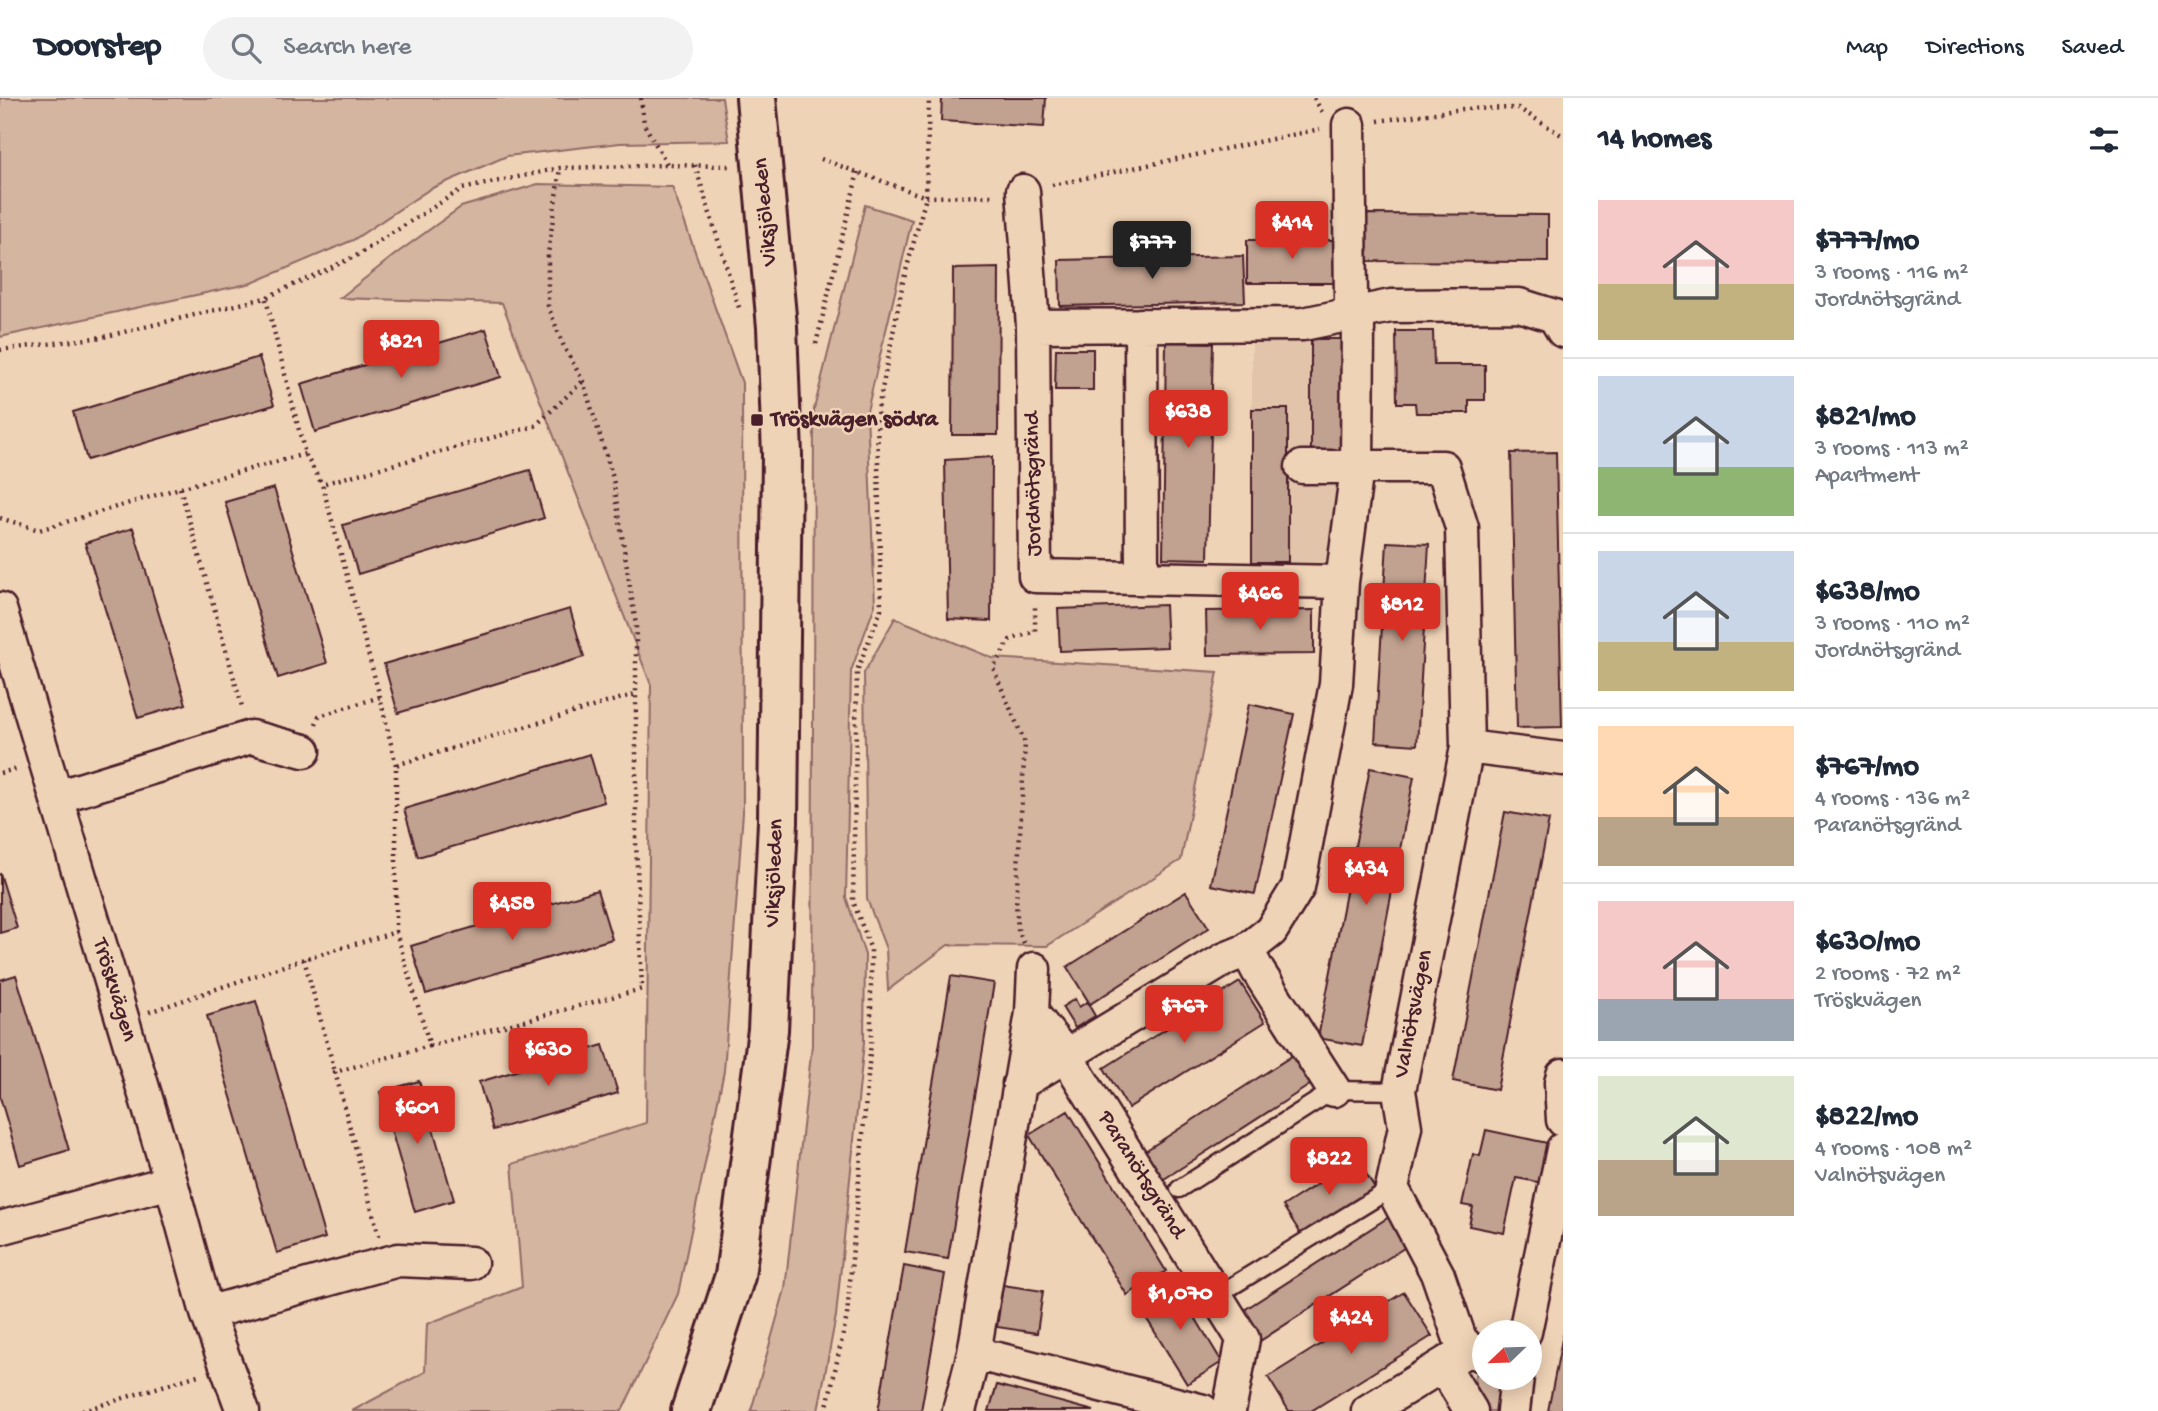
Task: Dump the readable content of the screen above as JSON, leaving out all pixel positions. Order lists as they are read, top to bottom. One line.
{"streets":{"main road":["Viksjöleden"],"street":["Jordnötsgränd","Tröskvägen","Valnötsvägen","Paranötsgränd"]},"places":{"transit":["Tröskvägen södra"]},"north":"bottom left","page":{"header":"Doorstep","search":"Search here","nav":["Map","Directions","Saved"],"heading":"14 homes","list":[{"name":"$777/mo","note":"3 rooms · 116 m² · Jordnötsgränd"},{"name":"$821/mo","note":"3 rooms · 113 m² · Apartment"},{"name":"$638/mo","note":"3 rooms · 110 m² · Jordnötsgränd"},{"name":"$767/mo","note":"4 rooms · 136 m² · Paranötsgränd"},{"name":"$630/mo","note":"2 rooms · 72 m² · Tröskvägen"},{"name":"$822/mo","note":"4 rooms · 108 m² · Valnötsvägen"}],"price":["$414","$777","$821","$638","$466","$812","$434","$458","$767","$630","$601","$822","$1,070","$424"]}}
